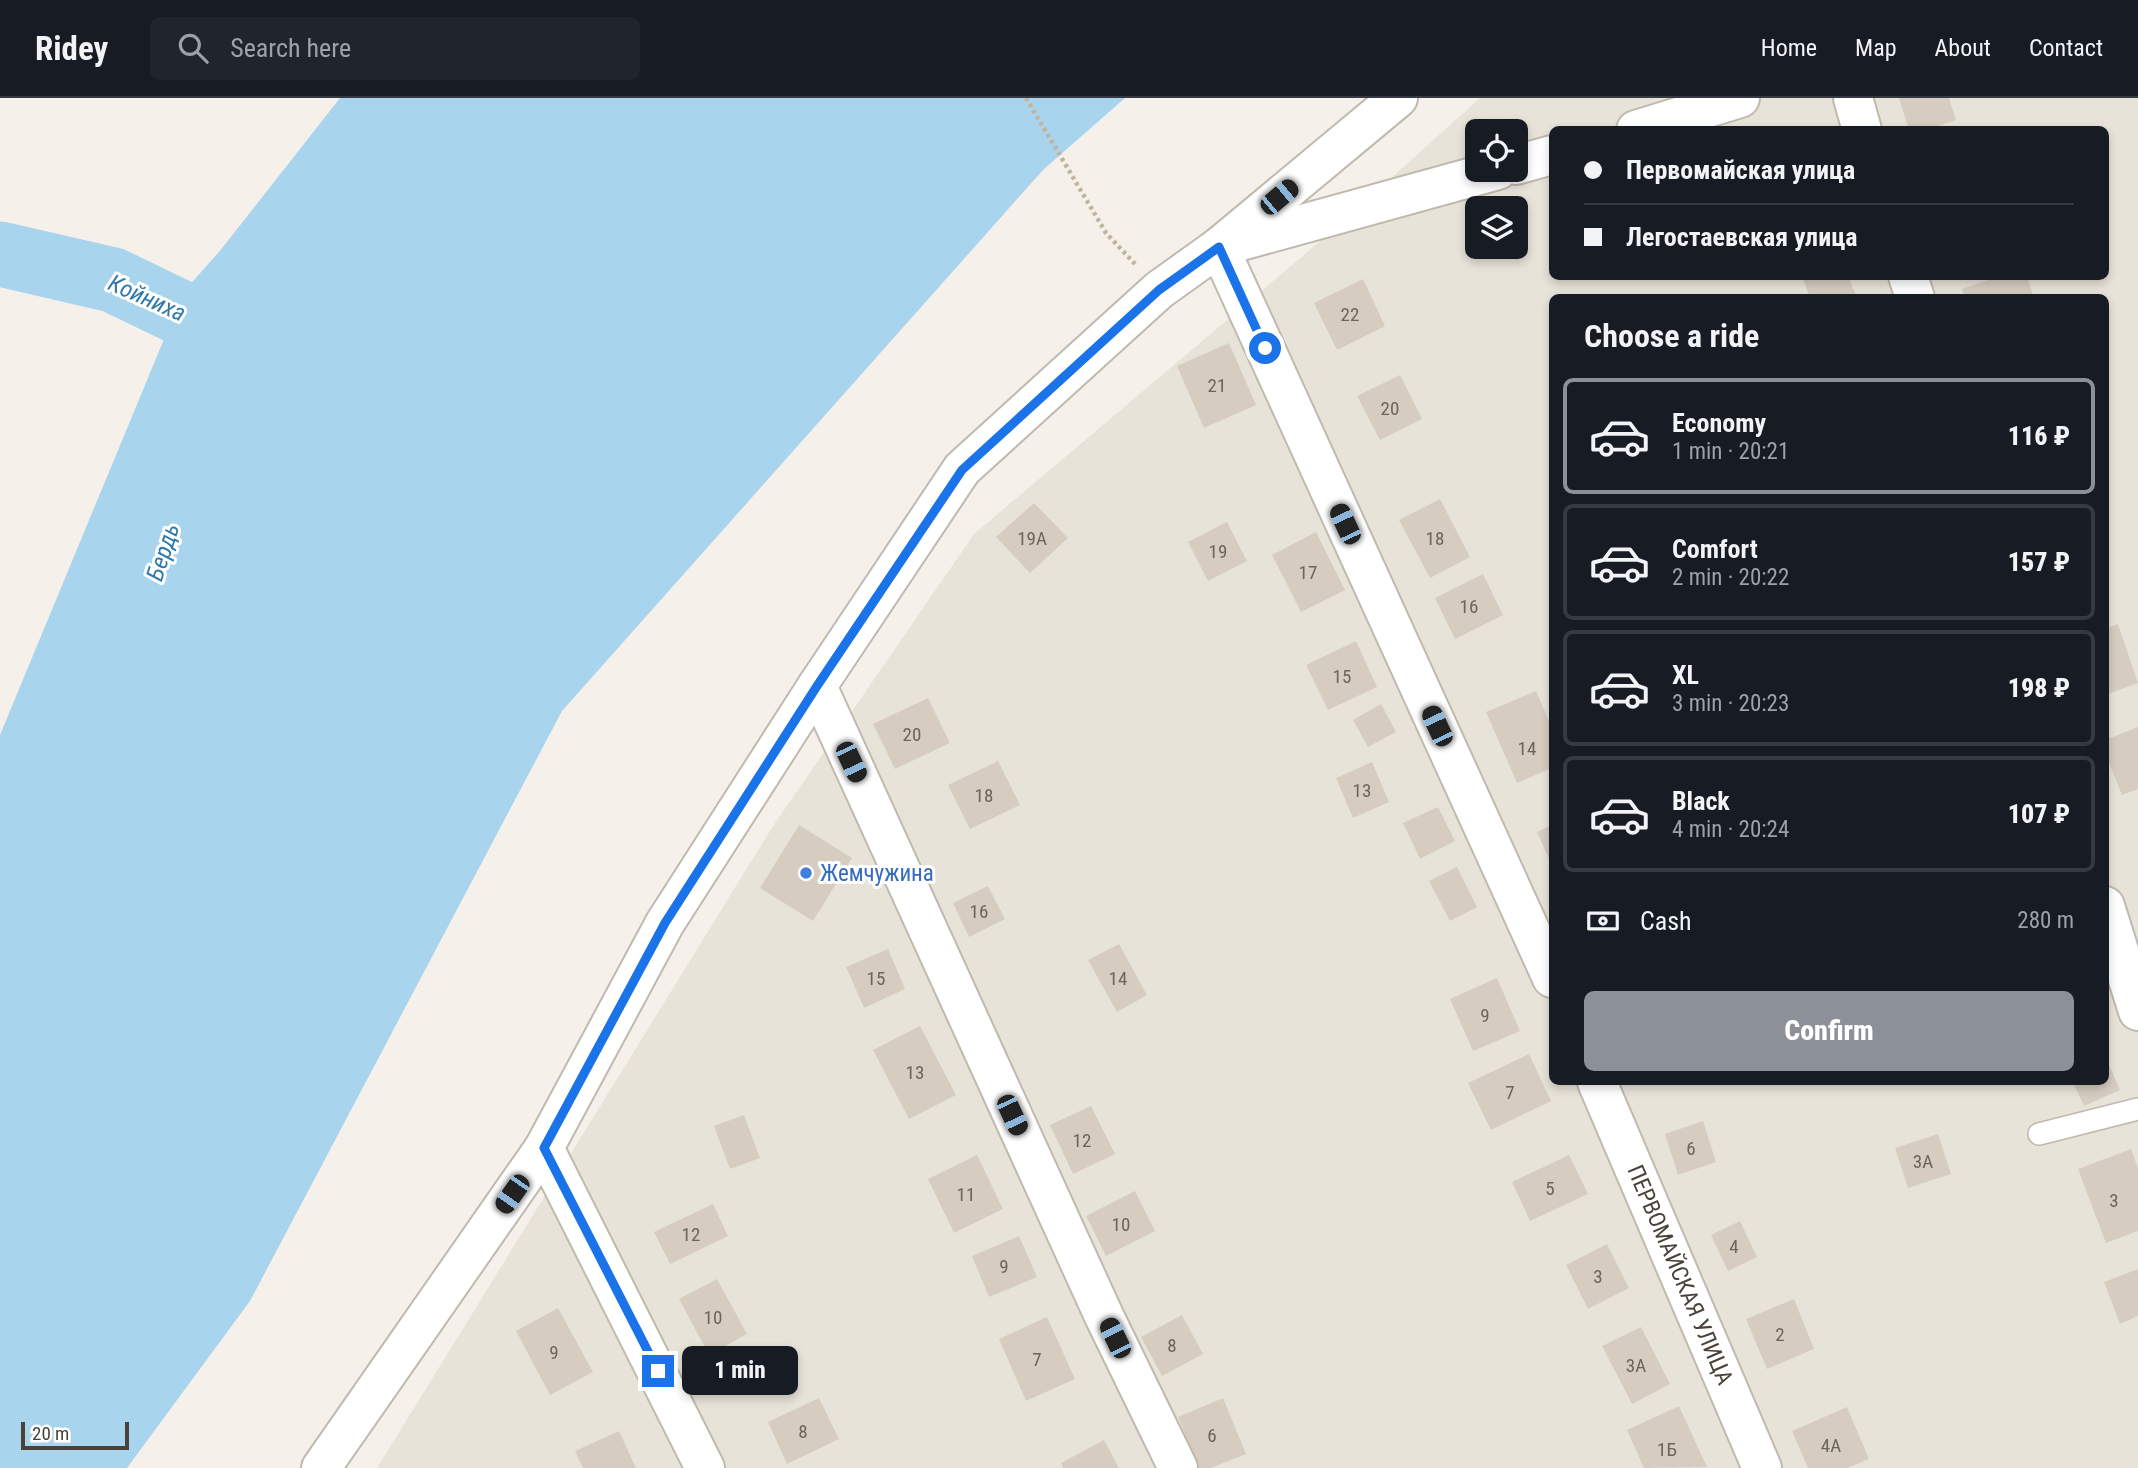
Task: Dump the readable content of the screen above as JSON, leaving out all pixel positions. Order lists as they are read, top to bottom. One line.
{"streets":{"street":["ПЕРВОМАЙСКАЯ УЛИЦА"]},"water":["Койниха","Бердь"],"places":["Жемчужина"],"house_numbers":["22","21","20","19А","18","19","17","16","15","20","14","13","18","16","15","14","9","13","7","12","6","3А","5","11","3","10","12","4","9","3","10","2","8","9","7","3А","8","6","4А","1Б"],"scale_bar":"20 m","page":{"header":"Ridey","search":"Search here","nav":["Home","Map","About","Contact"],"banner":["Первомайская улица","Легостаевская улица"],"heading":"Choose a ride","list":[{"name":"Economy","note":"1 min · 20:21","value":"116 ₽"},{"name":"Comfort","note":"2 min · 20:22","value":"157 ₽"},{"name":"XL","note":"3 min · 20:23","value":"198 ₽"},{"name":"Black","note":"4 min · 20:24","value":"107 ₽"}],"pay":["Cash","280 m"],"buttons":"Confirm","bubble":"1 min","scale":"20 m"}}
